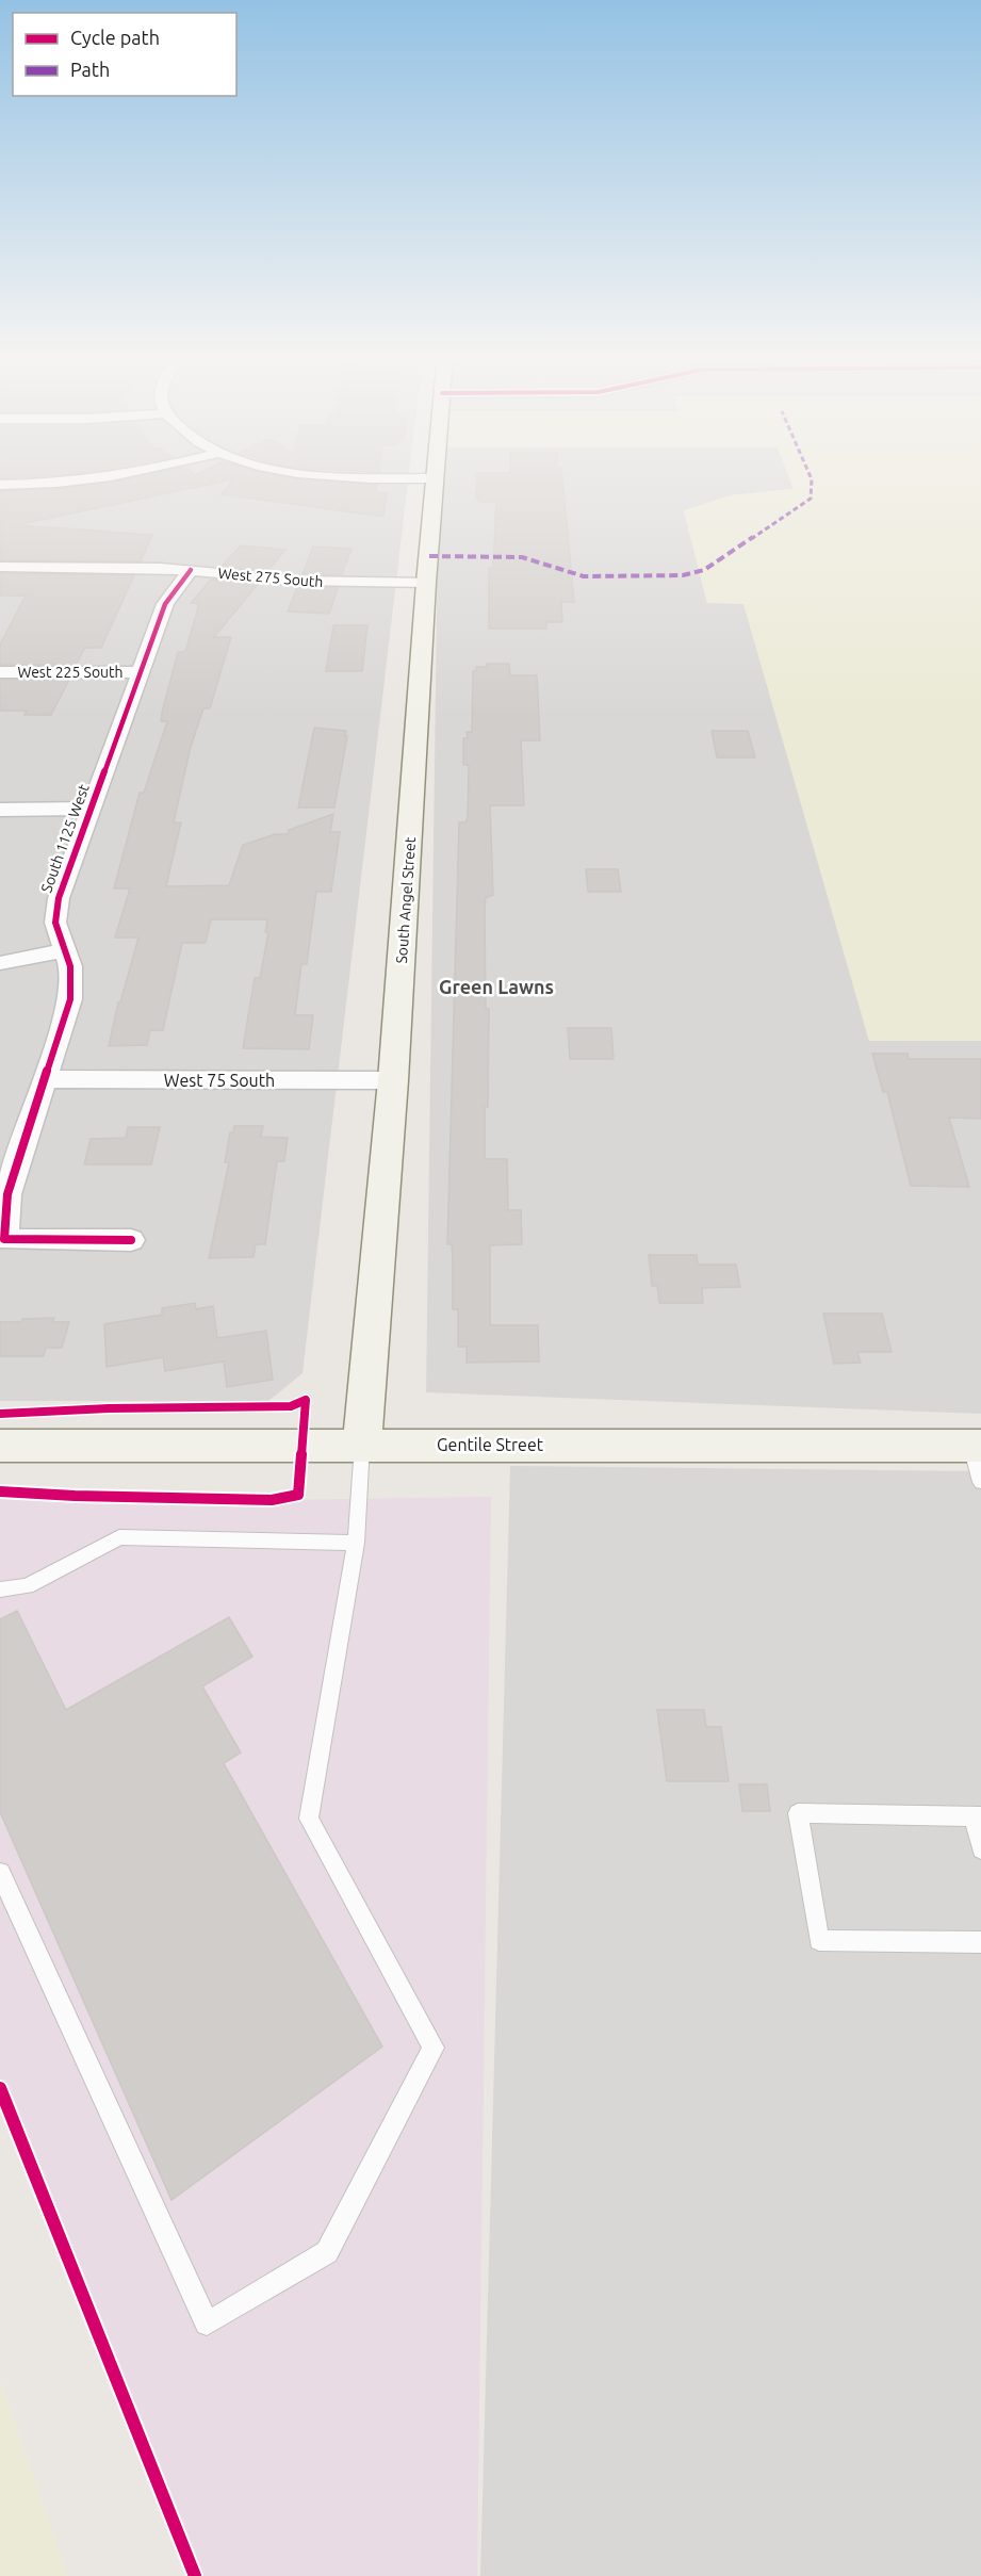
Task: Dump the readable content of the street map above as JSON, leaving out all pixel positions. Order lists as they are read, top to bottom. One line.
{"streets":{"main road":["South Angel Street","Gentile Street"],"street":["West 275 South","West 225 South","South 1125 West","West 75 South"]},"crossings":[["West 275 South","South 1125 West"],["West 275 South","South Angel Street"],["West 225 South","South 1125 West"],["South 1125 West","West 75 South"],["South Angel Street","West 75 South"],["South Angel Street","Gentile Street"]],"districts":["Green Lawns"],"legend":["Cycle path","Path"]}
